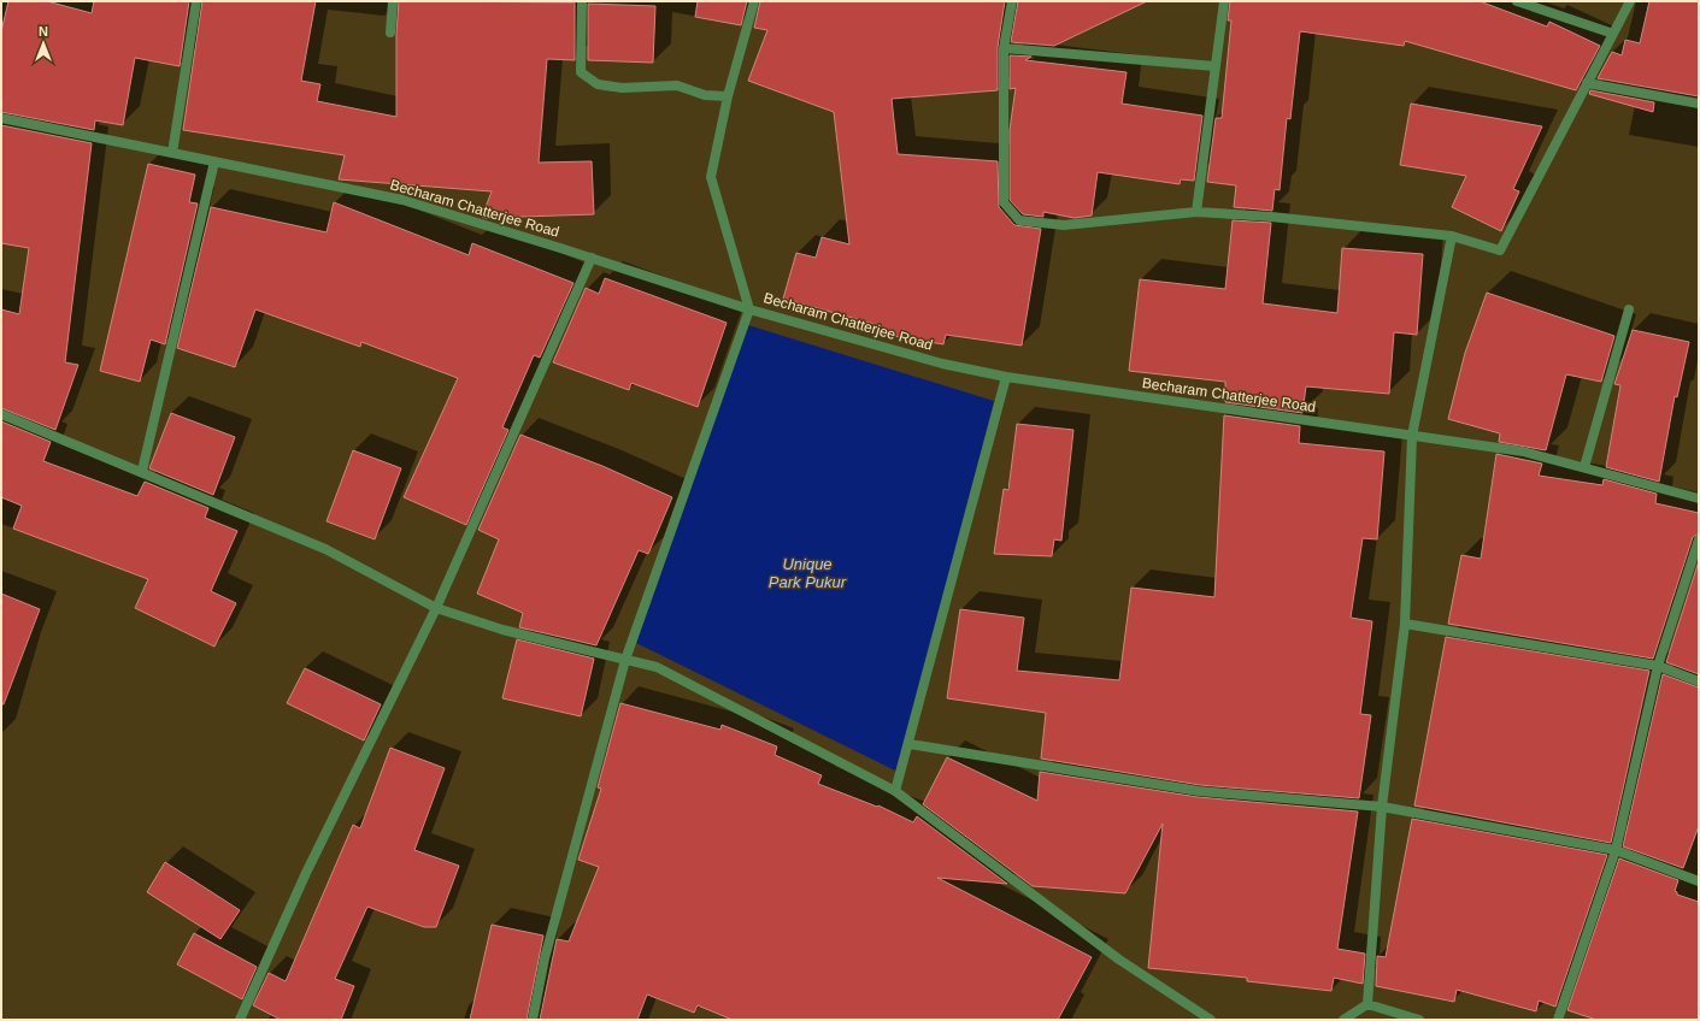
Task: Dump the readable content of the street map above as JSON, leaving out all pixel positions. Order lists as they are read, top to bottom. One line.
{"streets":{"street":["Becharam Chatterjee Road"]},"water":["Unique Park Pukur"],"north":"top"}
